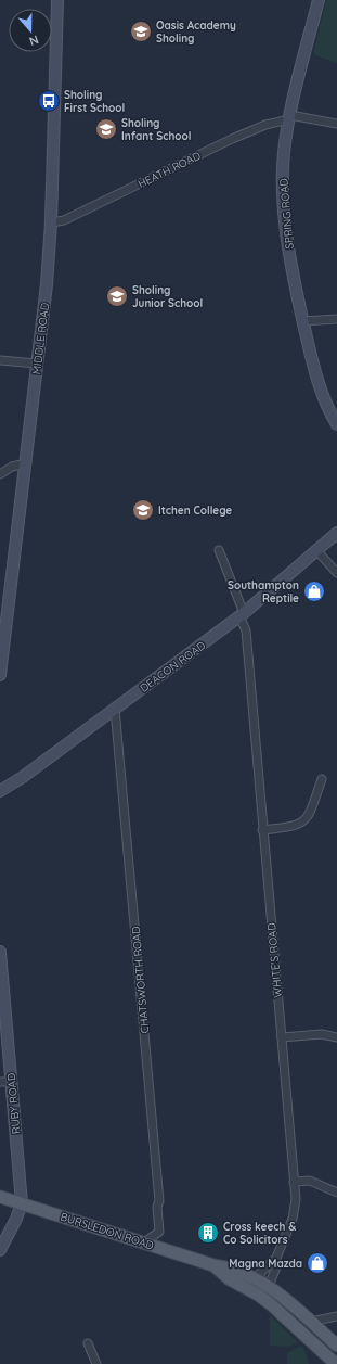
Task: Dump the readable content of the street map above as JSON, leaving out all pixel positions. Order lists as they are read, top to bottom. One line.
{"streets":{"main road":["BURSLEDON ROAD"],"street":["HEATH ROAD","SPRING ROAD","MIDDLE ROAD","DEACON ROAD","WHITE'S ROAD","CHATSWORTH ROAD","RUBY ROAD"]},"crossings":[["HEATH ROAD","SPRING ROAD"],["HEATH ROAD","MIDDLE ROAD"],["DEACON ROAD","WHITE'S ROAD"],["DEACON ROAD","CHATSWORTH ROAD"],["WHITE'S ROAD","BURSLEDON ROAD"],["CHATSWORTH ROAD","BURSLEDON ROAD"],["RUBY ROAD","BURSLEDON ROAD"]],"places":{"school or university":["Oasis Academy Sholing","Sholing Infant School","Sholing Junior School","Itchen College"],"bus stop":["Sholing First School"],"shop":["Southampton Reptile","Magna Mazda"],"building":["Cross keech & Co Solicitors"]},"north":"bottom"}
